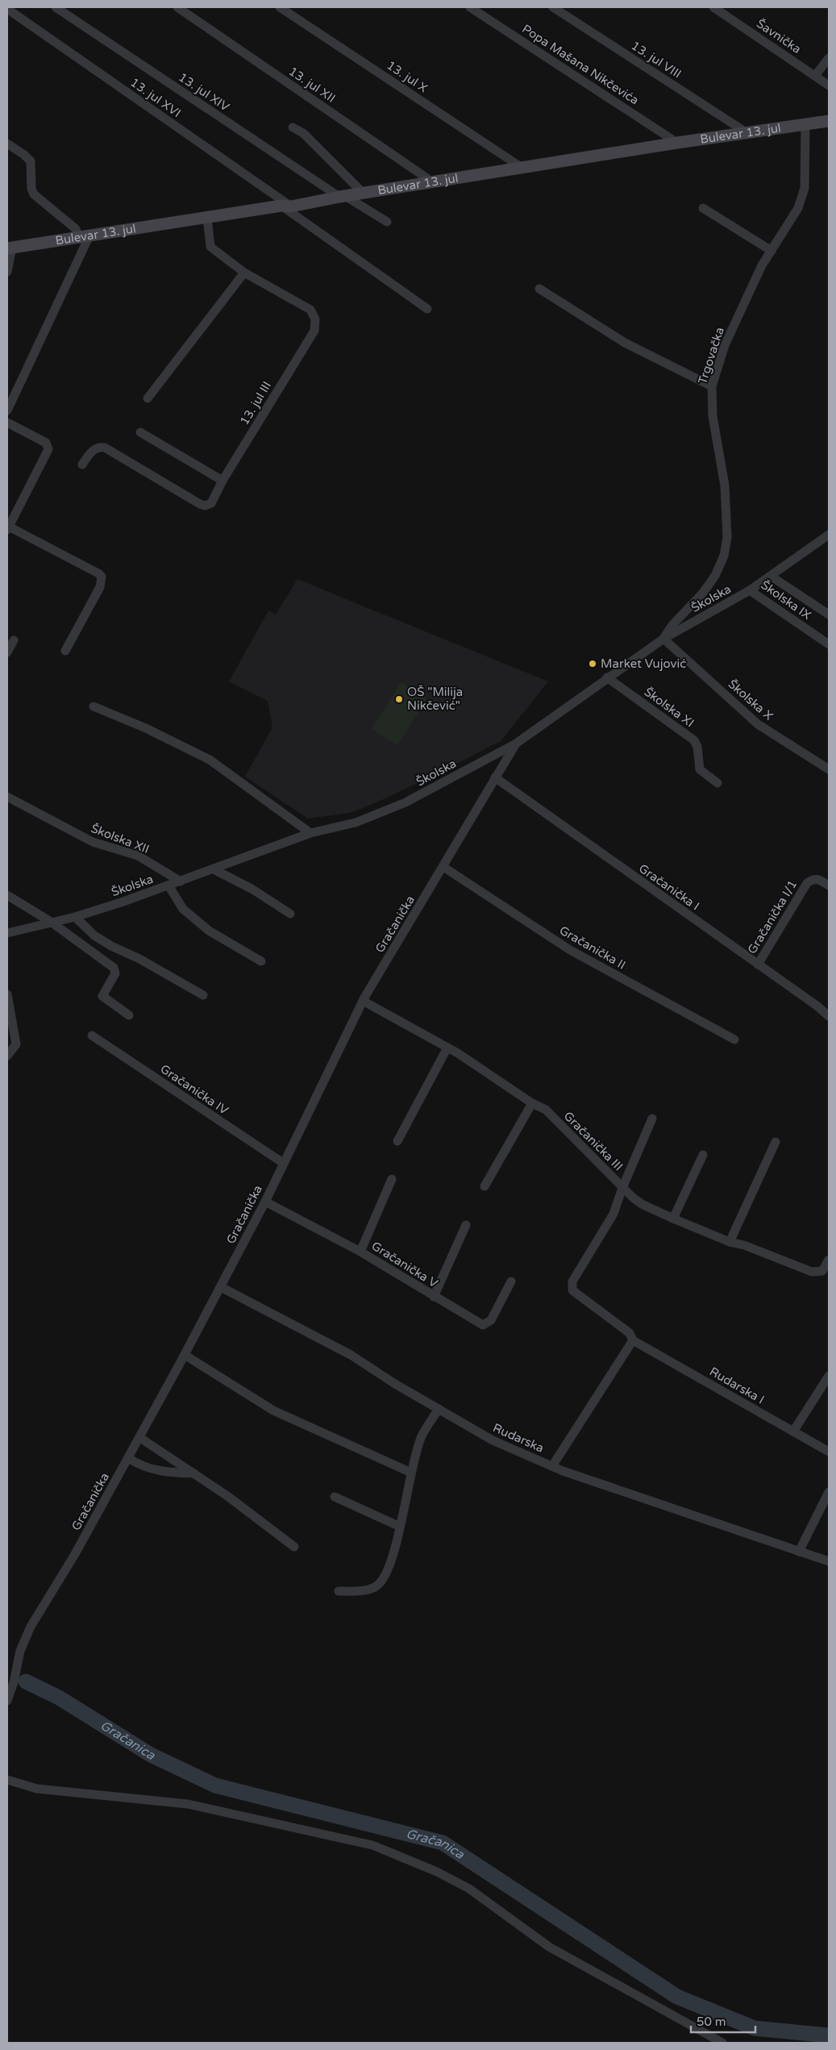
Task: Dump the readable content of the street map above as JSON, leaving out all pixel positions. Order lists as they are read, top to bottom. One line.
{"streets":{"street":["Šavnička","13. jul VIII","Popa Mašana Nikčevića","13. jul X","13. jul XII","13. jul XIV","13. jul XVI","Bulevar 13. jul","Trgovačka","13. jul III","Školska","Školska IX","Školska X","Školska XI","Školska XII","Gračanička I","Gračanička I/1","Gračanička","Gračanička II","Gračanička IV","Gračanička III","Gračanička V","Rudarska I","Rudarska"]},"crossings":[["13. jul VIII","Bulevar 13. jul"],["Popa Mašana Nikčevića","Bulevar 13. jul"],["13. jul X","Bulevar 13. jul"],["13. jul XII","Bulevar 13. jul"],["13. jul XIV","Bulevar 13. jul"],["13. jul XVI","Bulevar 13. jul"],["Bulevar 13. jul","Trgovačka"],["Bulevar 13. jul","13. jul III"],["Trgovačka","Školska"],["Trgovačka","Školska X"],["Školska","Školska IX"],["Školska","Školska X"],["Školska","Školska XI"],["Školska","Školska XII"],["Školska","Gračanička"],["Gračanička I","Gračanička I/1"],["Gračanička I","Gračanička"],["Gračanička","Gračanička II"],["Gračanička","Gračanička IV"],["Gračanička","Gračanička III"],["Gračanička","Gračanička V"],["Gračanička","Rudarska"],["Gračanička III","Rudarska I"]],"water":["Gračanica"],"places":["Market Vujović","OŠ \"Milija Nikčević\""],"scale_bar":"50 m"}
